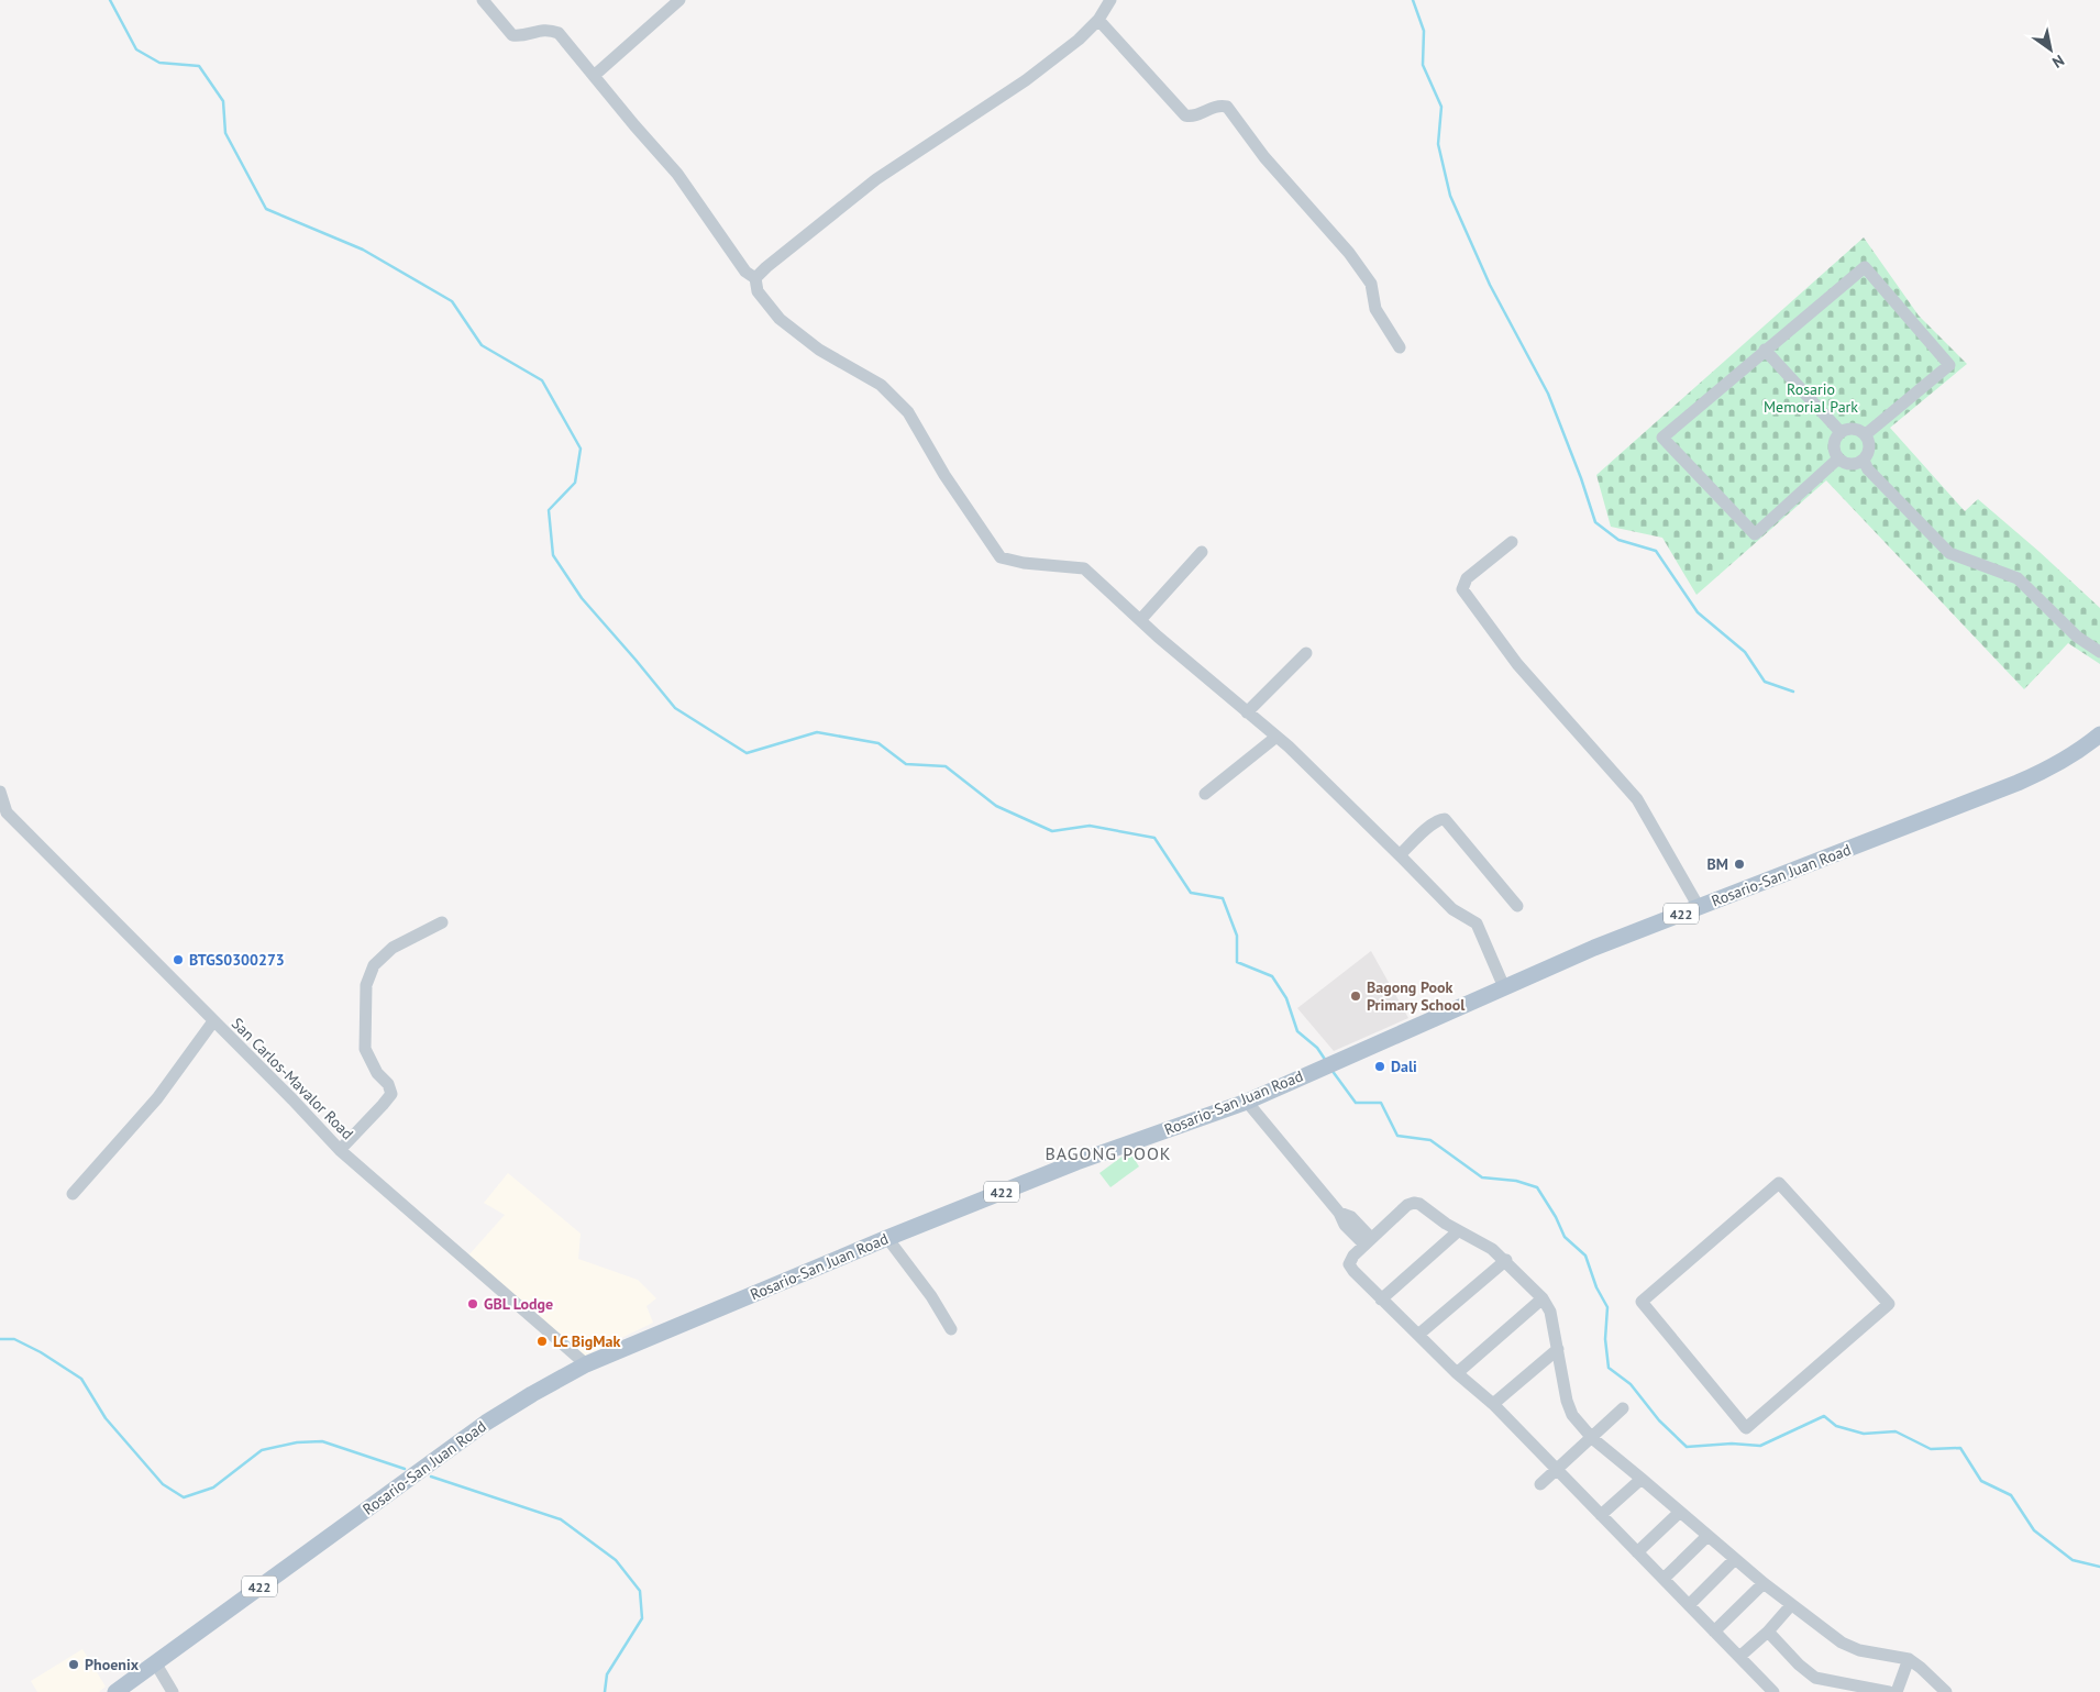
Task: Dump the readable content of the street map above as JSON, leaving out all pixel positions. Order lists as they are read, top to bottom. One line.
{"streets":{"main road":["Rosario-San Juan Road","422"],"street":["San Carlos-Mavalor Road"]},"crossings":[["Rosario-San Juan Road","San Carlos-Mavalor Road"]],"districts":["BAGONG POOK"],"parks":["Rosario Memorial Park"],"places":["BM","BTGS0300273","Bagong Pook Primary School","Dali","GBL Lodge","LC BigMak","Phoenix"],"north":"bottom right"}
